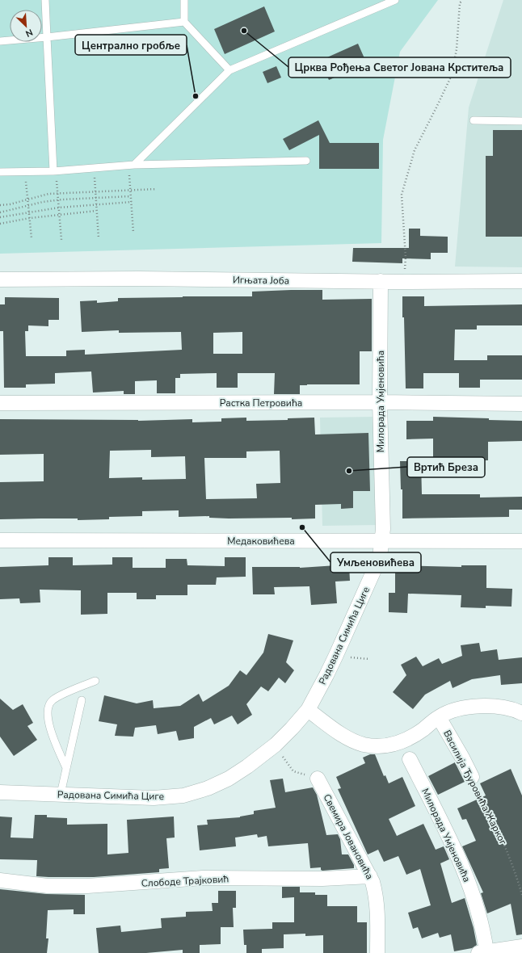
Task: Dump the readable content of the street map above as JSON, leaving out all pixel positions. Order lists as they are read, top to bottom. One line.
{"streets":{"street":["Игњата Јоба","Милорада Умјеновића","Растка Петровића","Медаковићева","Радована Симића Циге","Василија Ђуровића Жарког","Свемира Јовановића","Слободе Трајковић"]},"crossings":[["Игњата Јоба","Милорада Умјеновића"],["Милорада Умјеновића","Растка Петровића"],["Милорада Умјеновића","Медаковићева"],["Милорада Умјеновића","Радована Симића Циге"],["Медаковићева","Радована Симића Циге"],["Свемира Јовановића","Слободе Трајковић"]],"places":["Црква Рођења Светог Јована Крститеља","Централно гробље","Вртић Бреза","Умљеновићева"],"north":"bottom right"}
